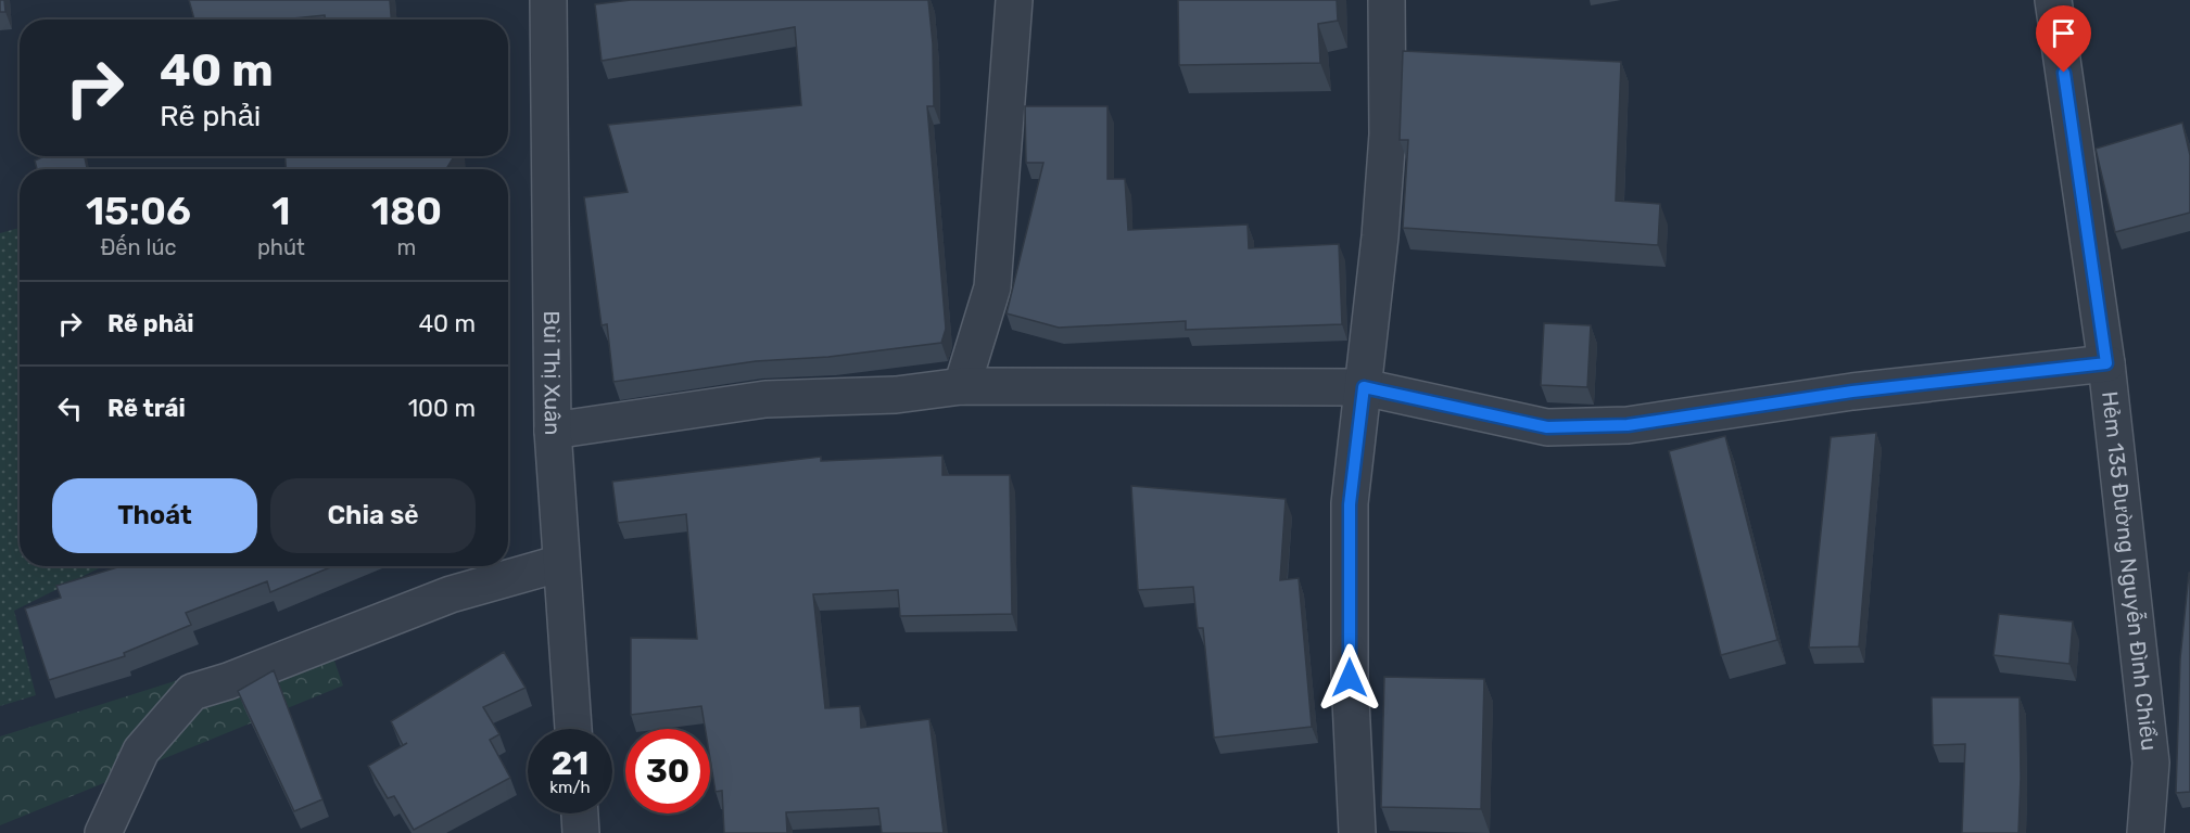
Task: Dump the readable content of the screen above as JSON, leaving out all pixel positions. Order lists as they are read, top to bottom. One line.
{"streets":{"street":["Bùi Thị Xuân","Hẻm 135 Đường Nguyễn Đình Chiểu"]},"page":{"turn":["40 m","Rẽ phải"],"eta":["15:06","Đến lúc","1","phút","180","m"],"list":[{"name":"Rẽ phải","value":"40 m"},{"name":"Rẽ trái","value":"100 m"}],"buttons":["Thoát","Chia sẻ"],"speed":"21 km/h","limit":"30"}}
